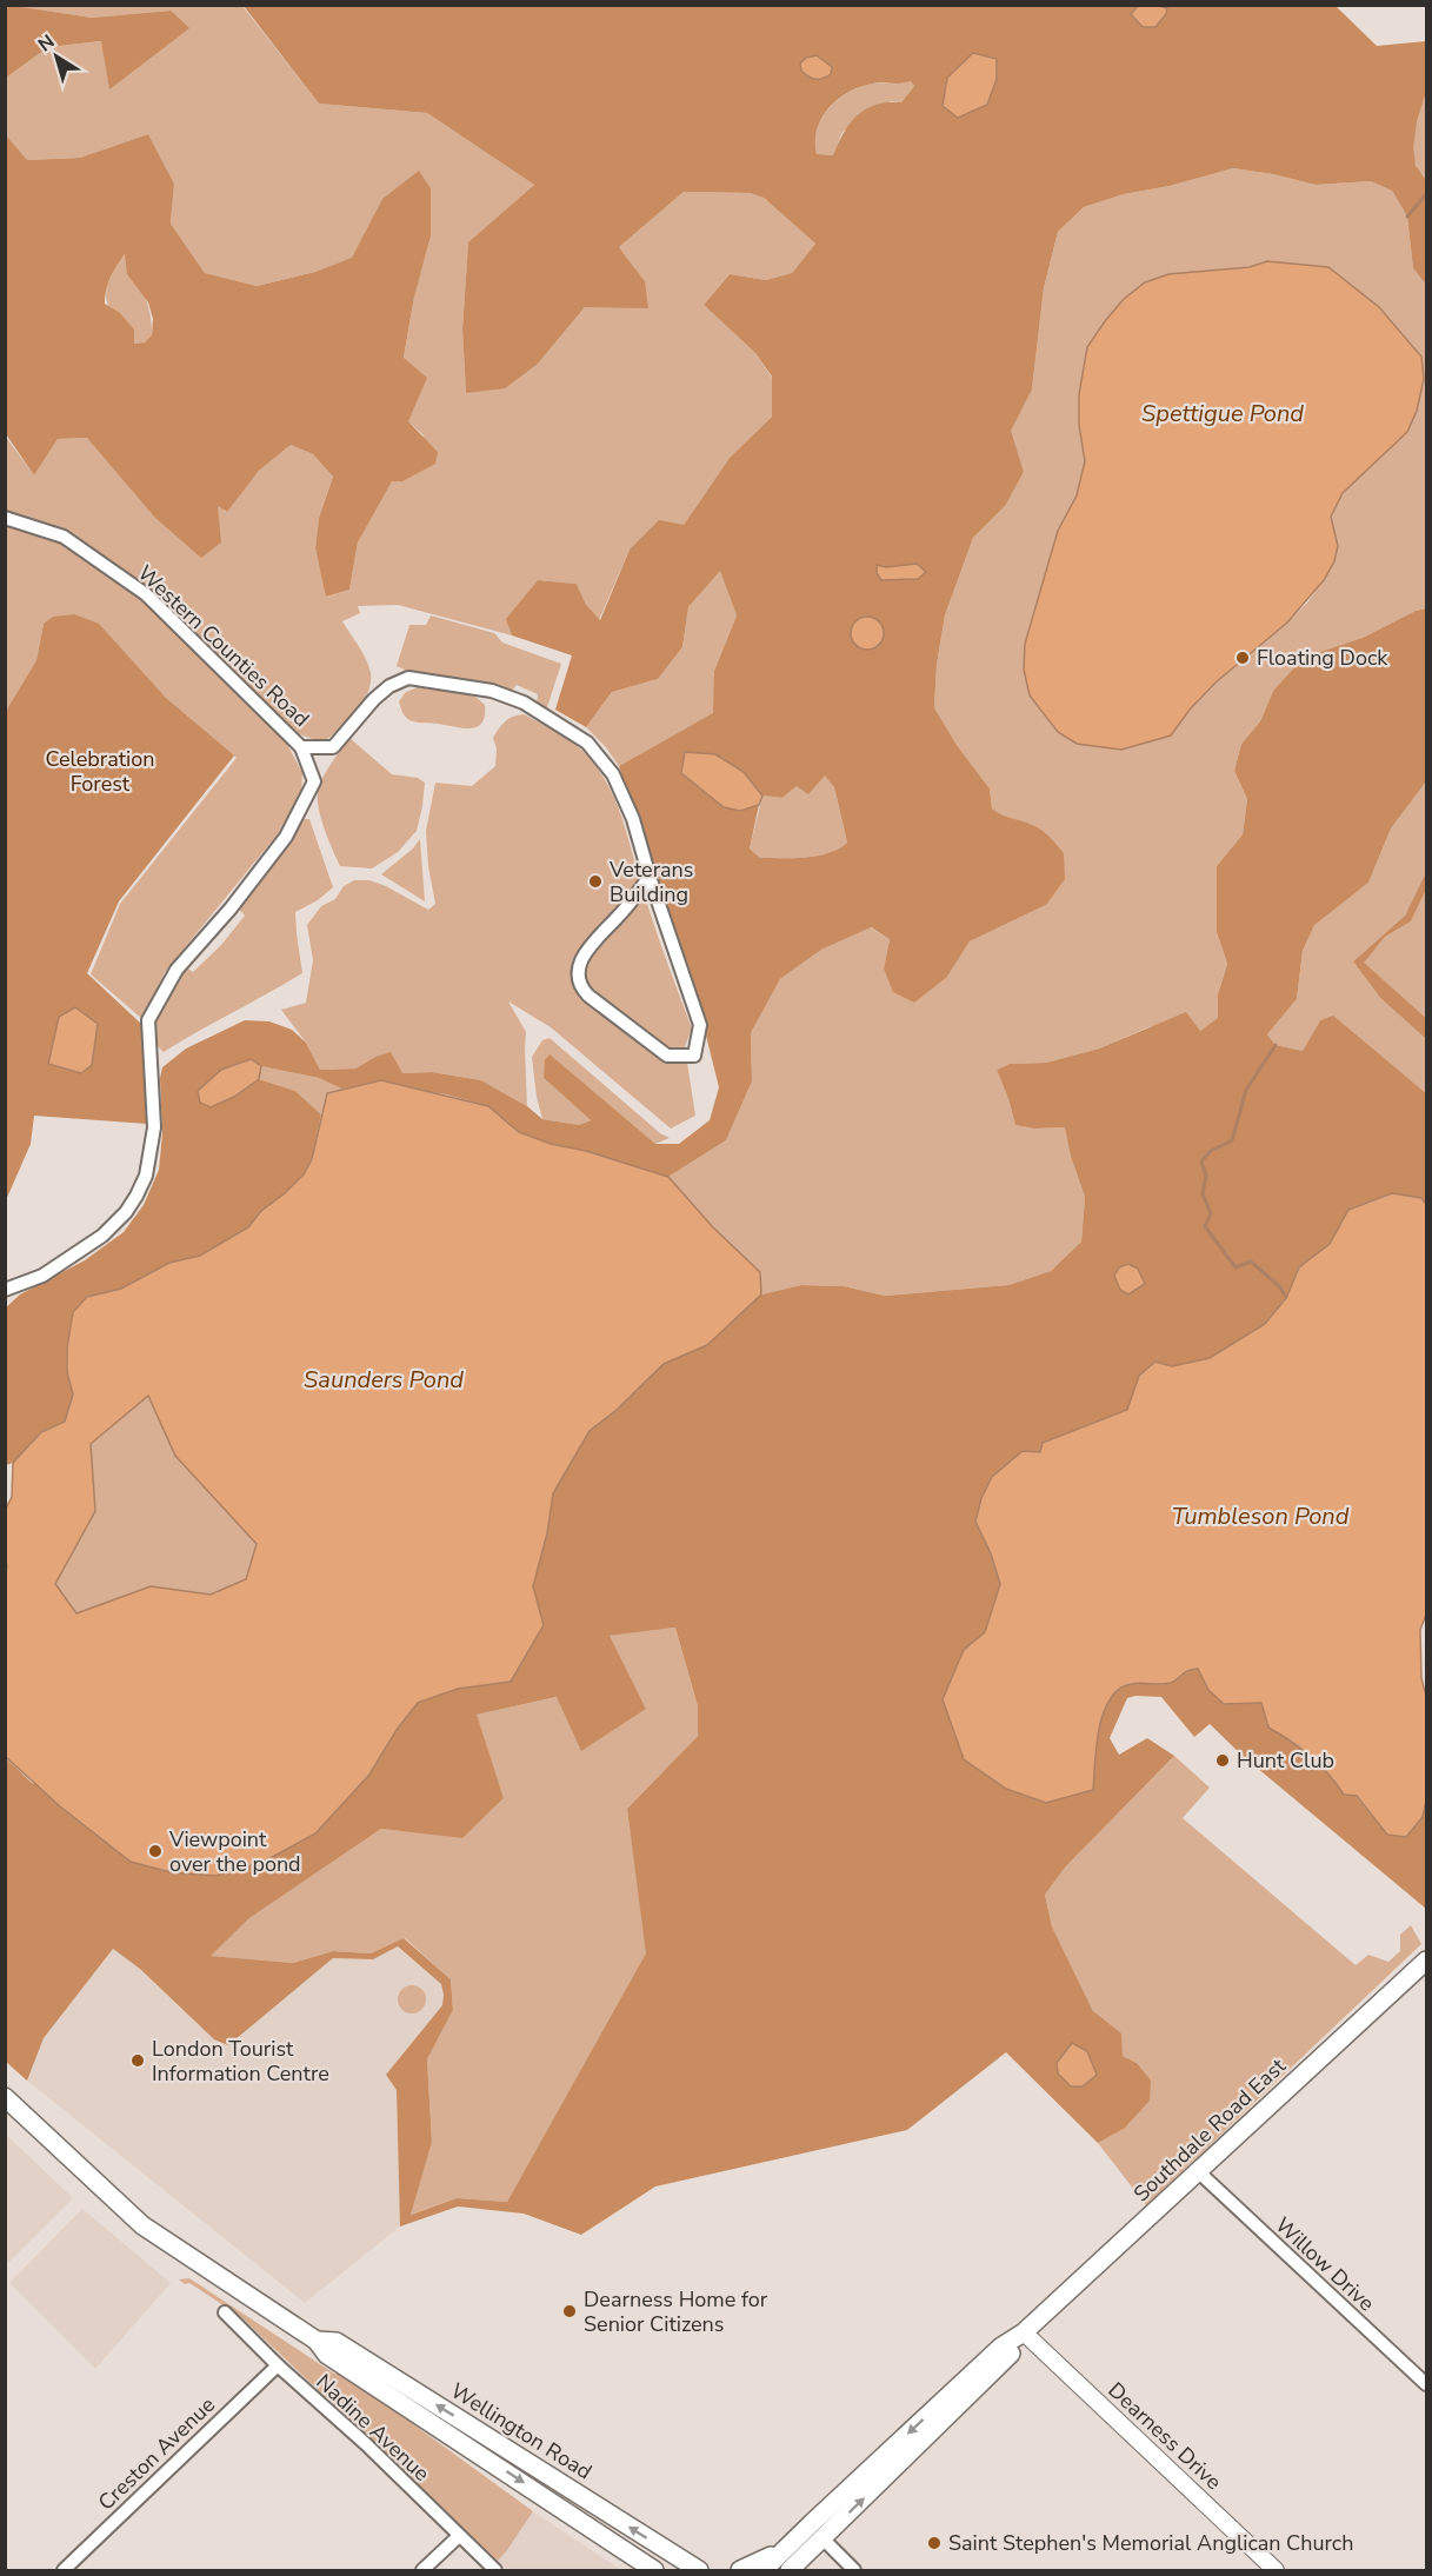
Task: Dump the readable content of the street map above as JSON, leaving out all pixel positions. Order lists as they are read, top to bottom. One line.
{"streets":{"main road":["Southdale Road East","Wellington Road"],"street":["Western Counties Road","Willow Drive","Nadine Avenue","Dearness Drive","Creston Avenue"]},"crossings":[["Southdale Road East","Willow Drive"],["Southdale Road East","Dearness Drive"],["Nadine Avenue","Creston Avenue"]],"water":["Spettigue Pond","Saunders Pond","Tumbleson Pond"],"parks":["Celebration Forest"],"places":["Floating Dock","Veterans Building","Hunt Club","Viewpoint over the pond","London Tourist Information Centre","Dearness Home for Senior Citizens","Saint Stephen's Memorial Anglican Church"],"north":"top left"}
